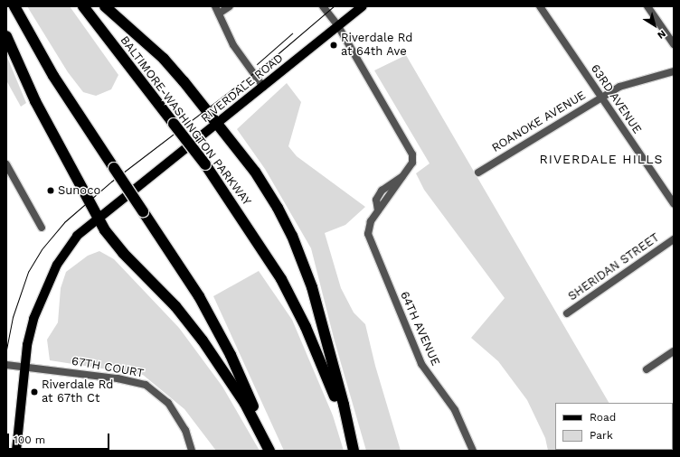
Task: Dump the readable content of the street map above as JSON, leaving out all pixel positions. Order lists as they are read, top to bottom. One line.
{"streets":{"highway":["BALTIMORE-WASHINGTON PARKWAY"],"main road":["RIVERDALE ROAD"],"street":["63RD AVENUE","ROANOKE AVENUE","SHERIDAN STREET","64TH AVENUE","67TH COURT"]},"crossings":[["RIVERDALE ROAD","64TH AVENUE"],["RIVERDALE ROAD","67TH COURT"],["63RD AVENUE","ROANOKE AVENUE"]],"districts":["RIVERDALE HILLS"],"places":["Riverdale Rd at 64th Ave","Sunoco","Riverdale Rd at 67th Ct"],"legend":["Road","Park"],"scale_bar":"100 m","north":"bottom right"}
